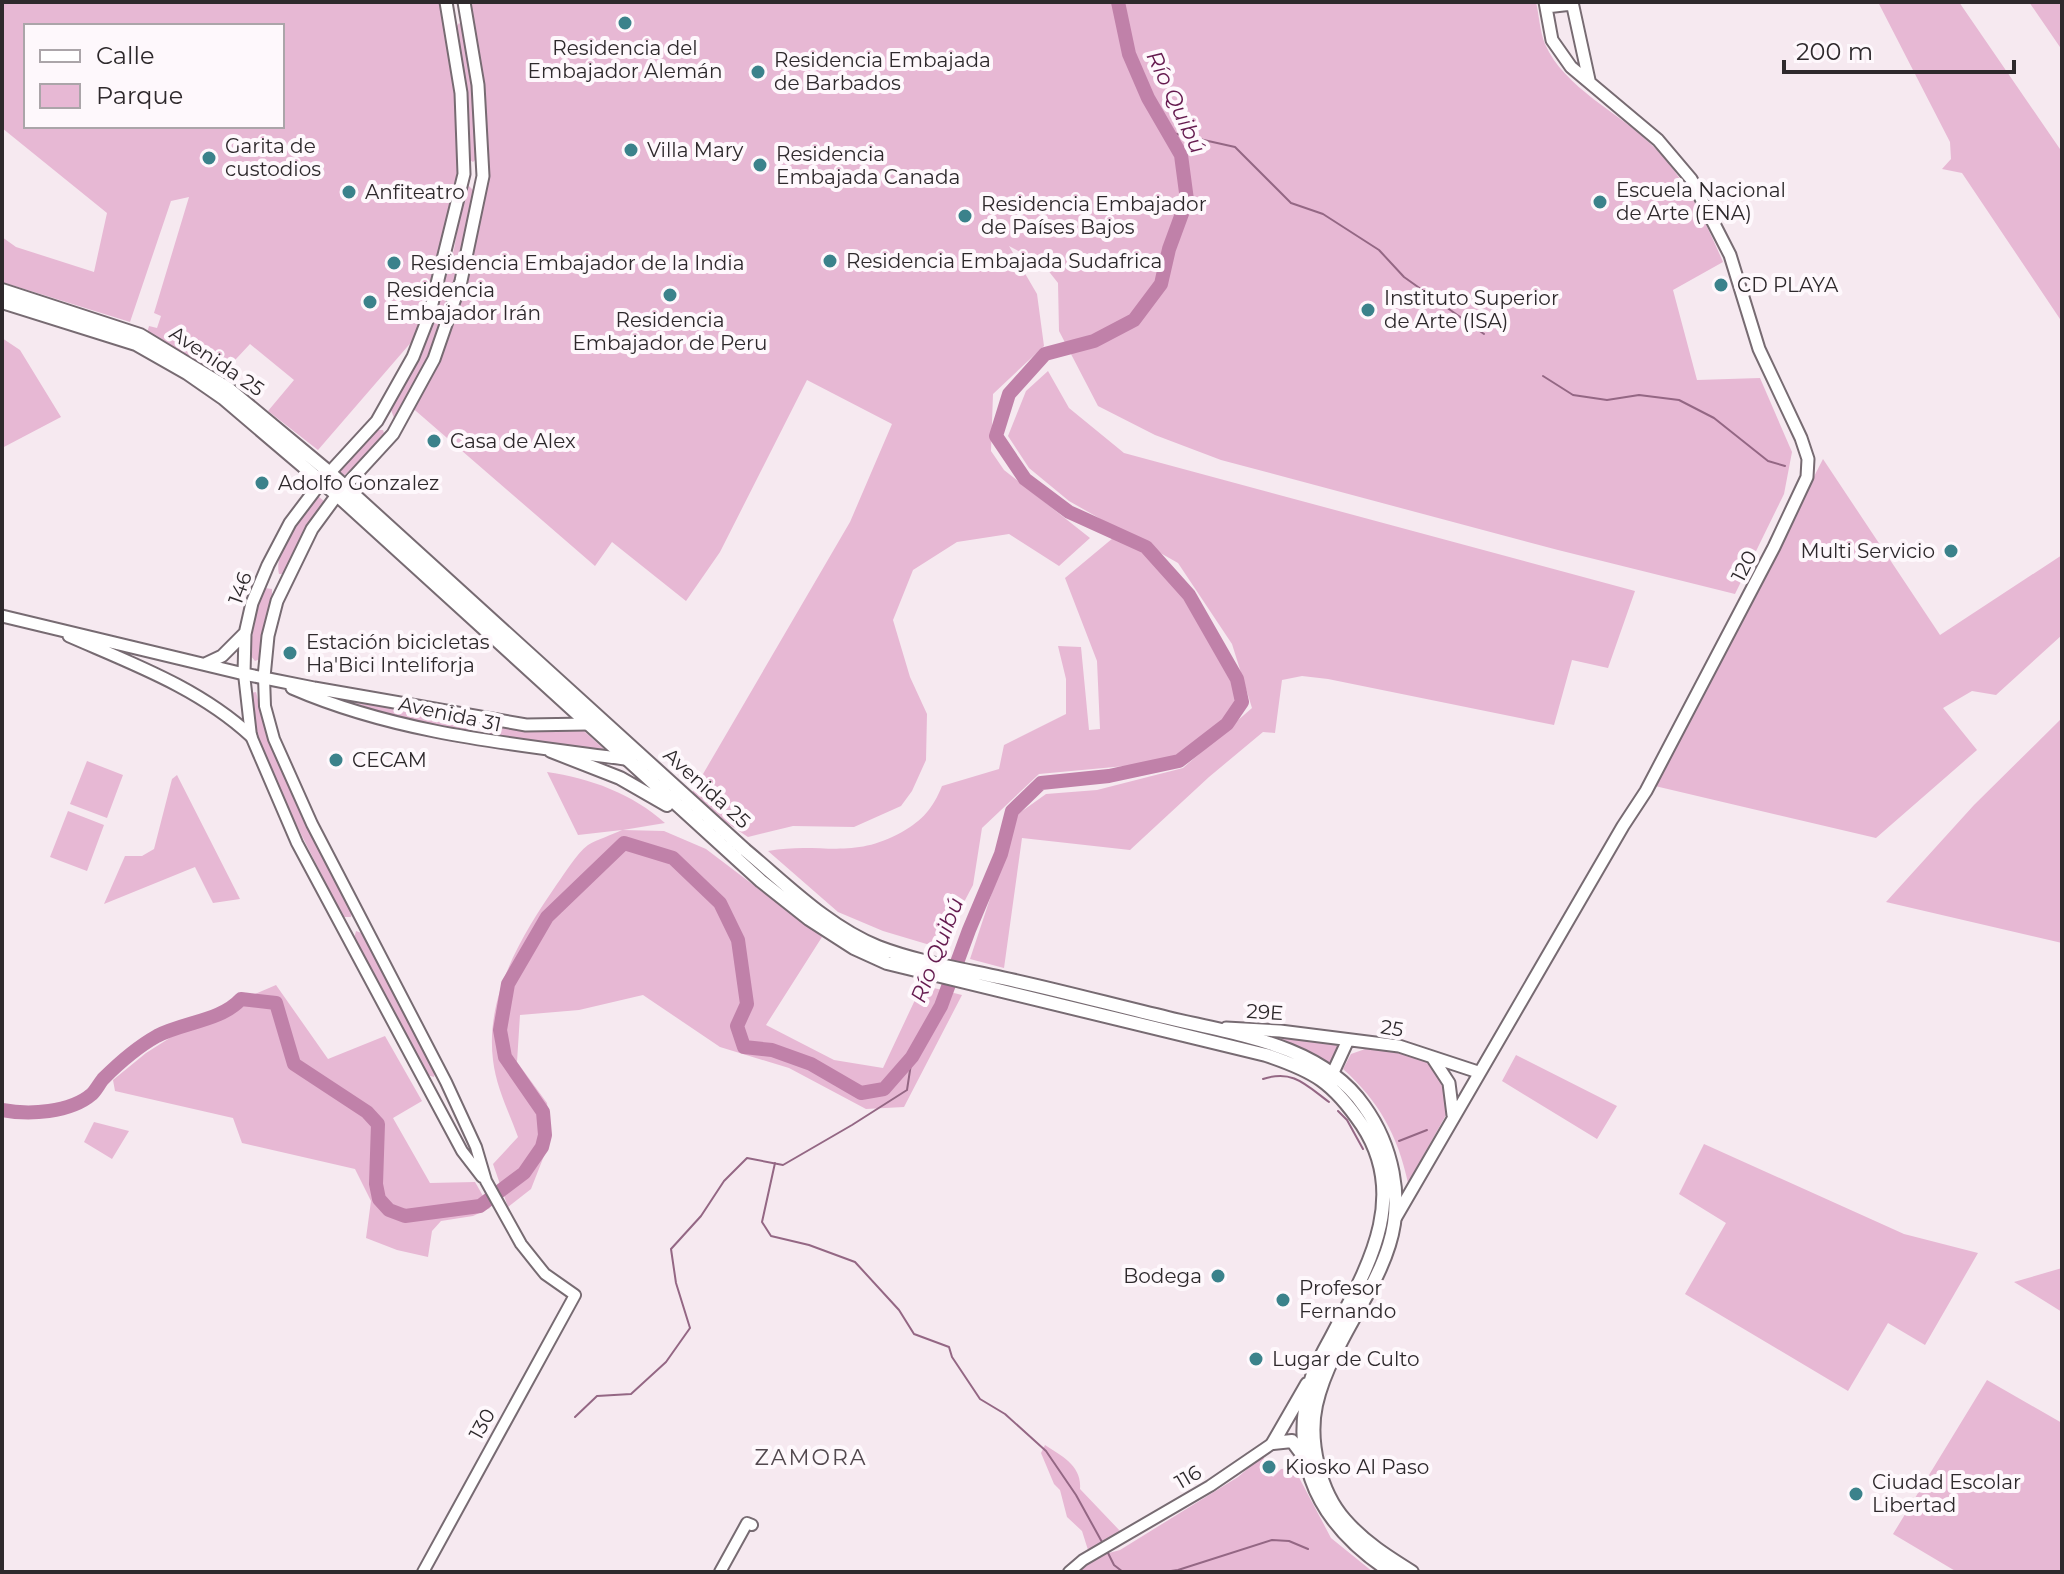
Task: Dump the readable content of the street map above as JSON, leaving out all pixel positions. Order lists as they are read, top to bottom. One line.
{"streets":{"main road":["Avenida 25","120","146","Avenida 31","29E","25"],"street":["130","116"]},"crossings":[["Avenida 25","146"],["Avenida 25","Avenida 31"],["Avenida 25","29E"],["120","25"],["146","Avenida 31"],["146","130"],["29E","25"]],"districts":["ZAMORA"],"water":["Río Quibú"],"places":["Residencia del Embajador Alemán","Residencia Embajada de Barbados","Villa Mary","Garita de custodios","Residencia Embajada Canada","Anfiteatro","Escuela Nacional de Arte (ENA)","Residencia Embajador de Países Bajos","Residencia Embajada Sudafrica","Residencia Embajador de la India","CD PLAYA","Residencia Embajador de Peru","Residencia Embajador Irán","Instituto Superior de Arte (ISA)","Casa de Alex","Adolfo Gonzalez","Multi Servicio","Estación bicicletas Ha'Bici Inteliforja","CECAM","Bodega","Profesor Fernando","Lugar de Culto","Kiosko Al Paso","Ciudad Escolar Libertad"],"legend":["Calle","Parque"],"scale_bar":"200 m"}
